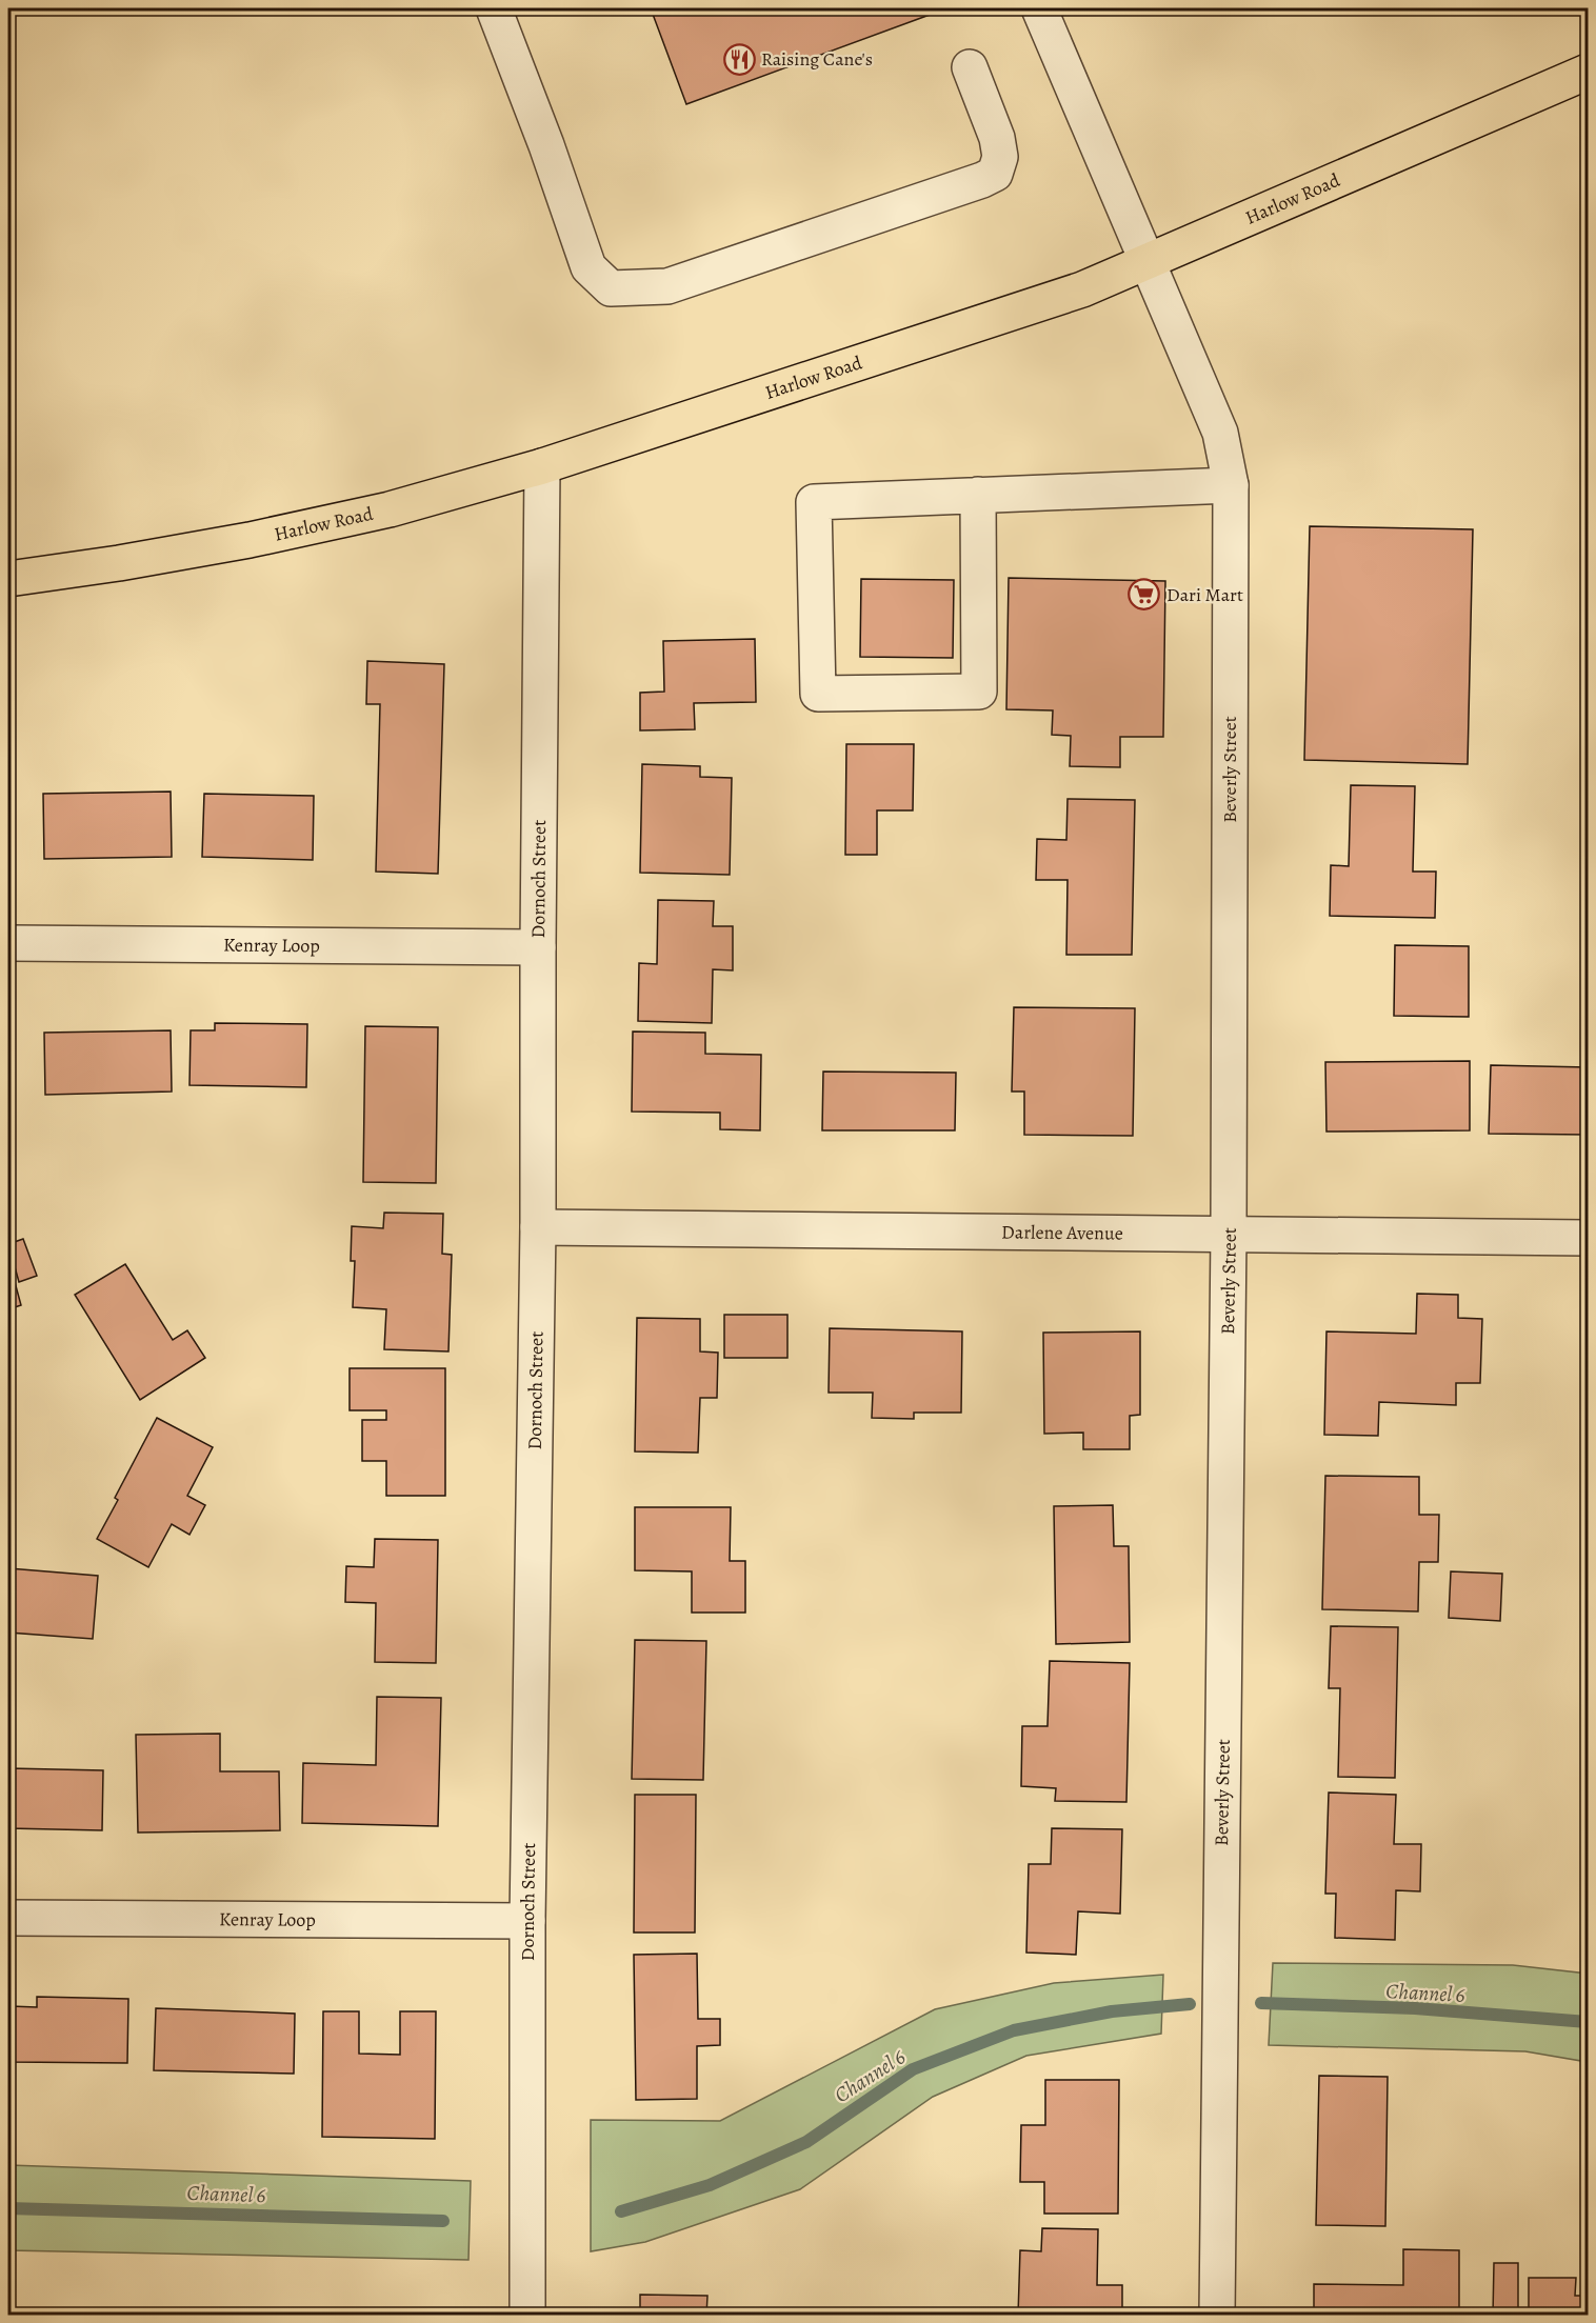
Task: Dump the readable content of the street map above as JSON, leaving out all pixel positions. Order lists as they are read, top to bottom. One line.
{"streets":{"main road":["Harlow Road"],"street":["Beverly Street","Dornoch Street","Kenray Loop","Darlene Avenue"]},"crossings":[["Harlow Road","Beverly Street"],["Harlow Road","Dornoch Street"],["Beverly Street","Darlene Avenue"],["Dornoch Street","Kenray Loop"],["Dornoch Street","Darlene Avenue"]],"water":["Channel 6"],"places":{"restaurant":["Raising Cane's"],"supermarket":["Dari Mart"]}}
